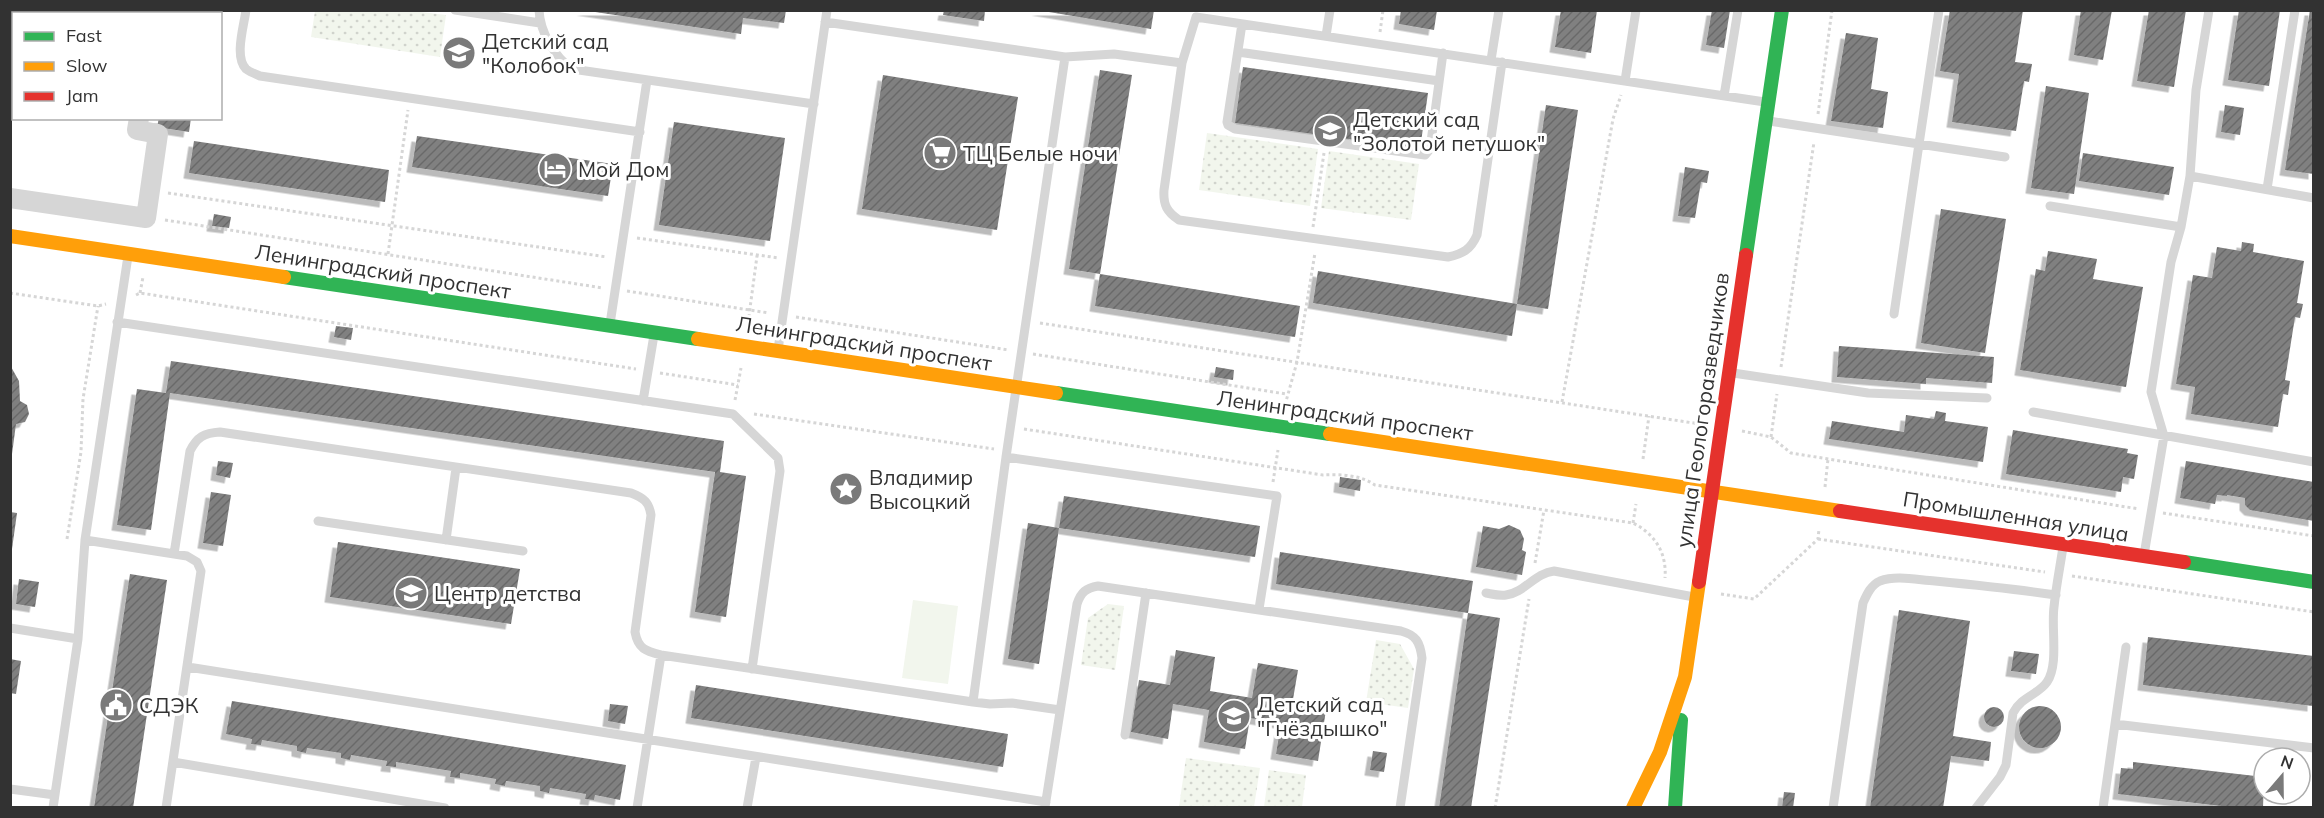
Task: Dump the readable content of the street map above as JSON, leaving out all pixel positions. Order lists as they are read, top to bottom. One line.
{"streets":{"main road":["Ленинградский проспект","улица Геологоразведчиков","Промышленная улица"]},"crossings":[["Ленинградский проспект","улица Геологоразведчиков"],["Ленинградский проспект","Промышленная улица"],["улица Геологоразведчиков","Промышленная улица"]],"places":{"school or university":["Детский сад \"Колобок\"","Детский сад \"Золотой петушок\"","Центр детства","Детский сад \"Гнёздышко\""],"supermarket":["ТЦ Белые ночи"],"hotel":["Мой Дом"],"place":["Владимир Высоцкий"],"public building":["СДЭК"]},"legend":["Fast","Slow","Jam"],"north":"top"}
